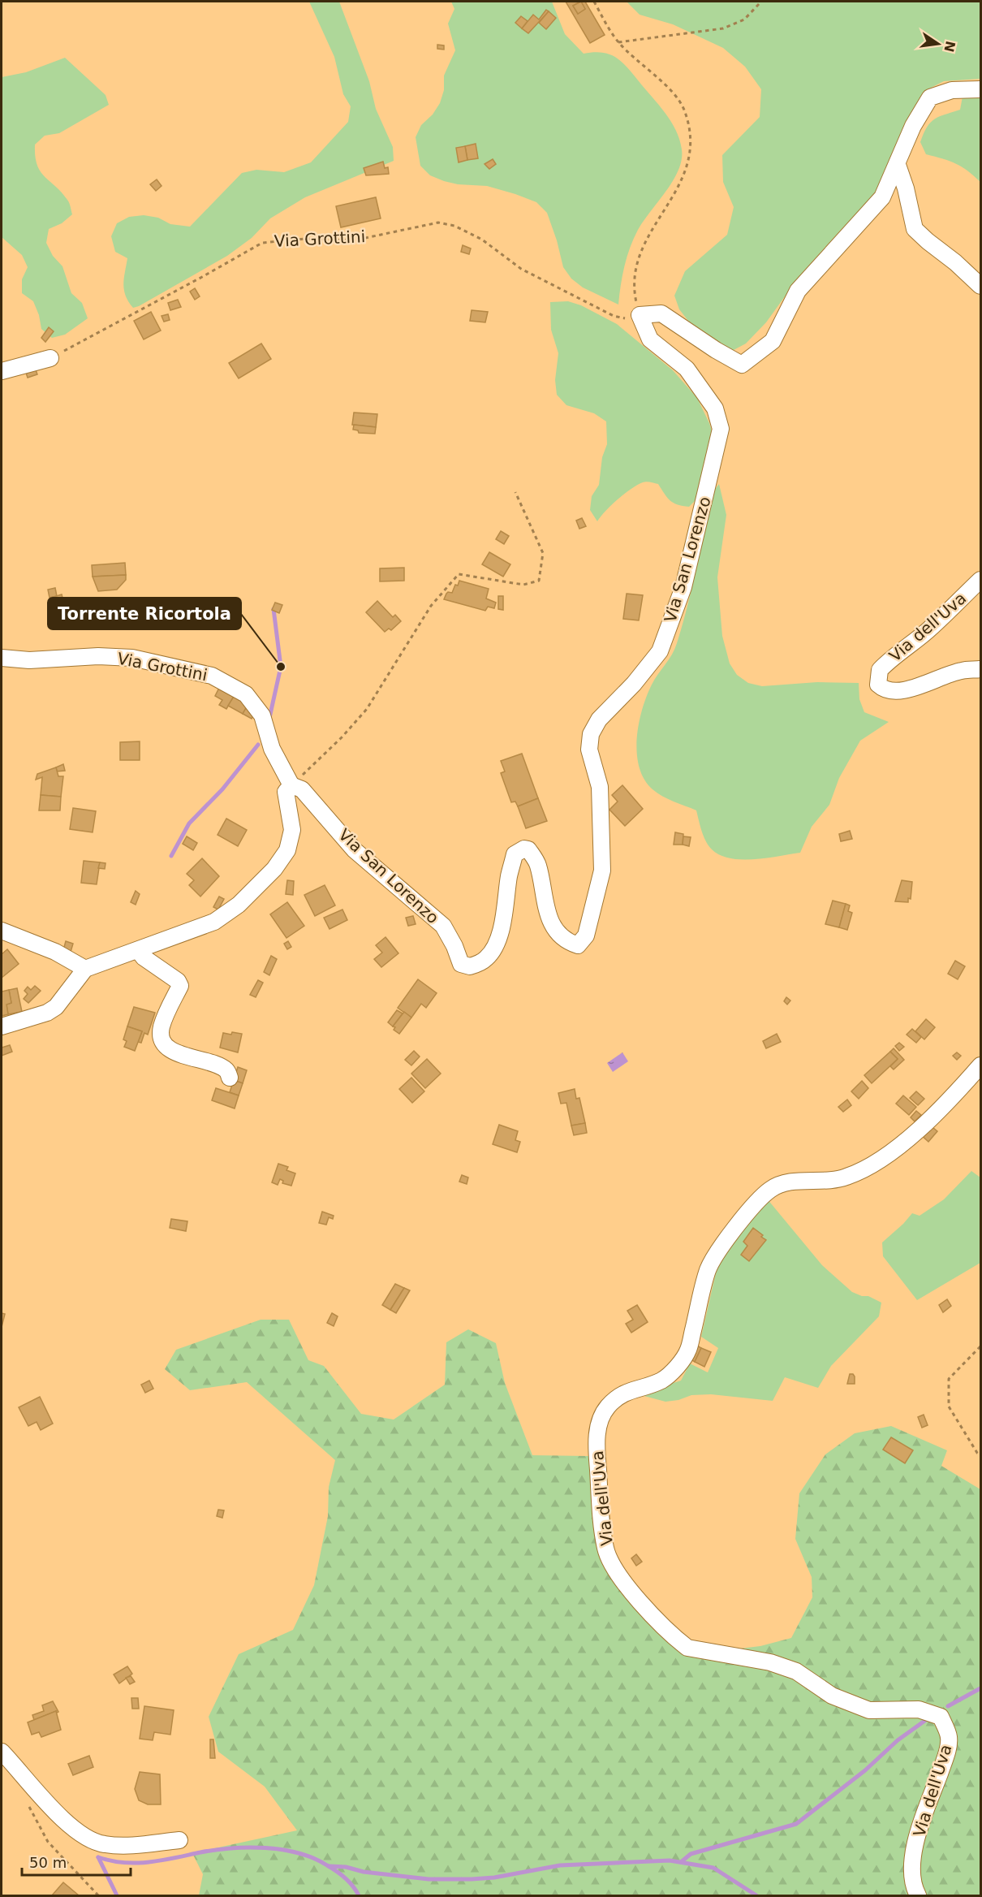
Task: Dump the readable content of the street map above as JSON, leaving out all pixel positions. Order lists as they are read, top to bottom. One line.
{"streets":{"street":["Via Grottini","Via San Lorenzo","Via dell'Uva"]},"crossings":[["Via Grottini","Via San Lorenzo"]],"places":["Torrente Ricortola"],"scale_bar":"50 m","north":"right"}
